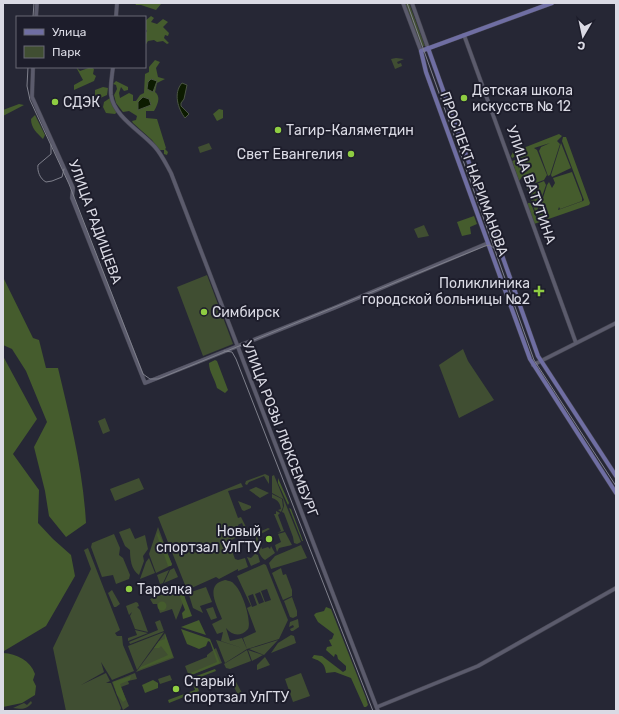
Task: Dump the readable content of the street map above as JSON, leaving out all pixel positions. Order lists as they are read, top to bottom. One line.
{"streets":{"main road":["ПРОСПЕКТ НАРИМАНОВА"],"street":["УЛИЦА ВАТУТИНА","УЛИЦА РАДИЩЕВА","УЛИЦА РОЗЫ ЛЮКСЕМБУРГ"]},"crossings":[["УЛИЦА РАДИЩЕВА","УЛИЦА РОЗЫ ЛЮКСЕМБУРГ"]],"places":{"other":["Детская школа искусств № 12","СДЭК","Тагир-Каляметдин","Свет Евангелия","Симбирск","Новый спортзал УлГТУ","Тарелка","Старый спортзал УлГТУ"],"health":["Поликлиника городской больницы №2"]},"legend":["Улица","Парк"],"north":"bottom"}
